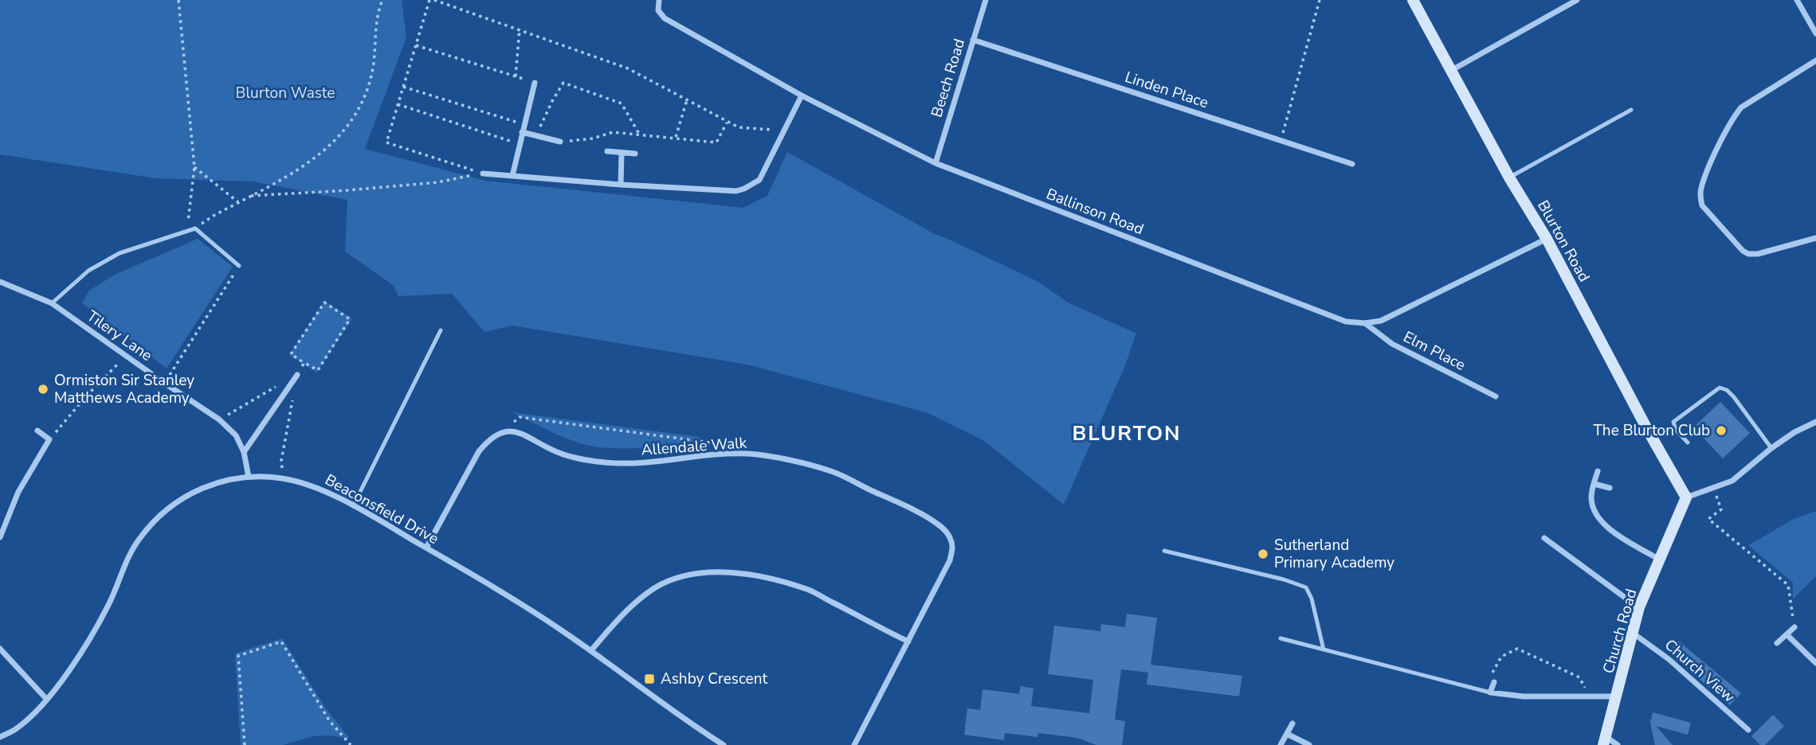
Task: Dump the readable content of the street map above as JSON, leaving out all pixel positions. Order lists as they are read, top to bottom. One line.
{"streets":{"street":["Beech Road","Linden Place","Ballinson Road","Blurton Road","Tilery Lane","Elm Place","Allendale Walk","Beaconsfield Drive","Church Road","Church View"]},"crossings":[["Beech Road","Linden Place"],["Beech Road","Ballinson Road"],["Ballinson Road","Blurton Road"],["Ballinson Road","Elm Place"],["Blurton Road","Church Road"],["Tilery Lane","Beaconsfield Drive"],["Church Road","Church View"]],"districts":["BLURTON"],"parks":["Blurton Waste"],"places":{"other":["Ormiston Sir Stanley Matthews Academy","The Blurton Club","Sutherland Primary Academy"],"transit":["Ashby Crescent"]}}
